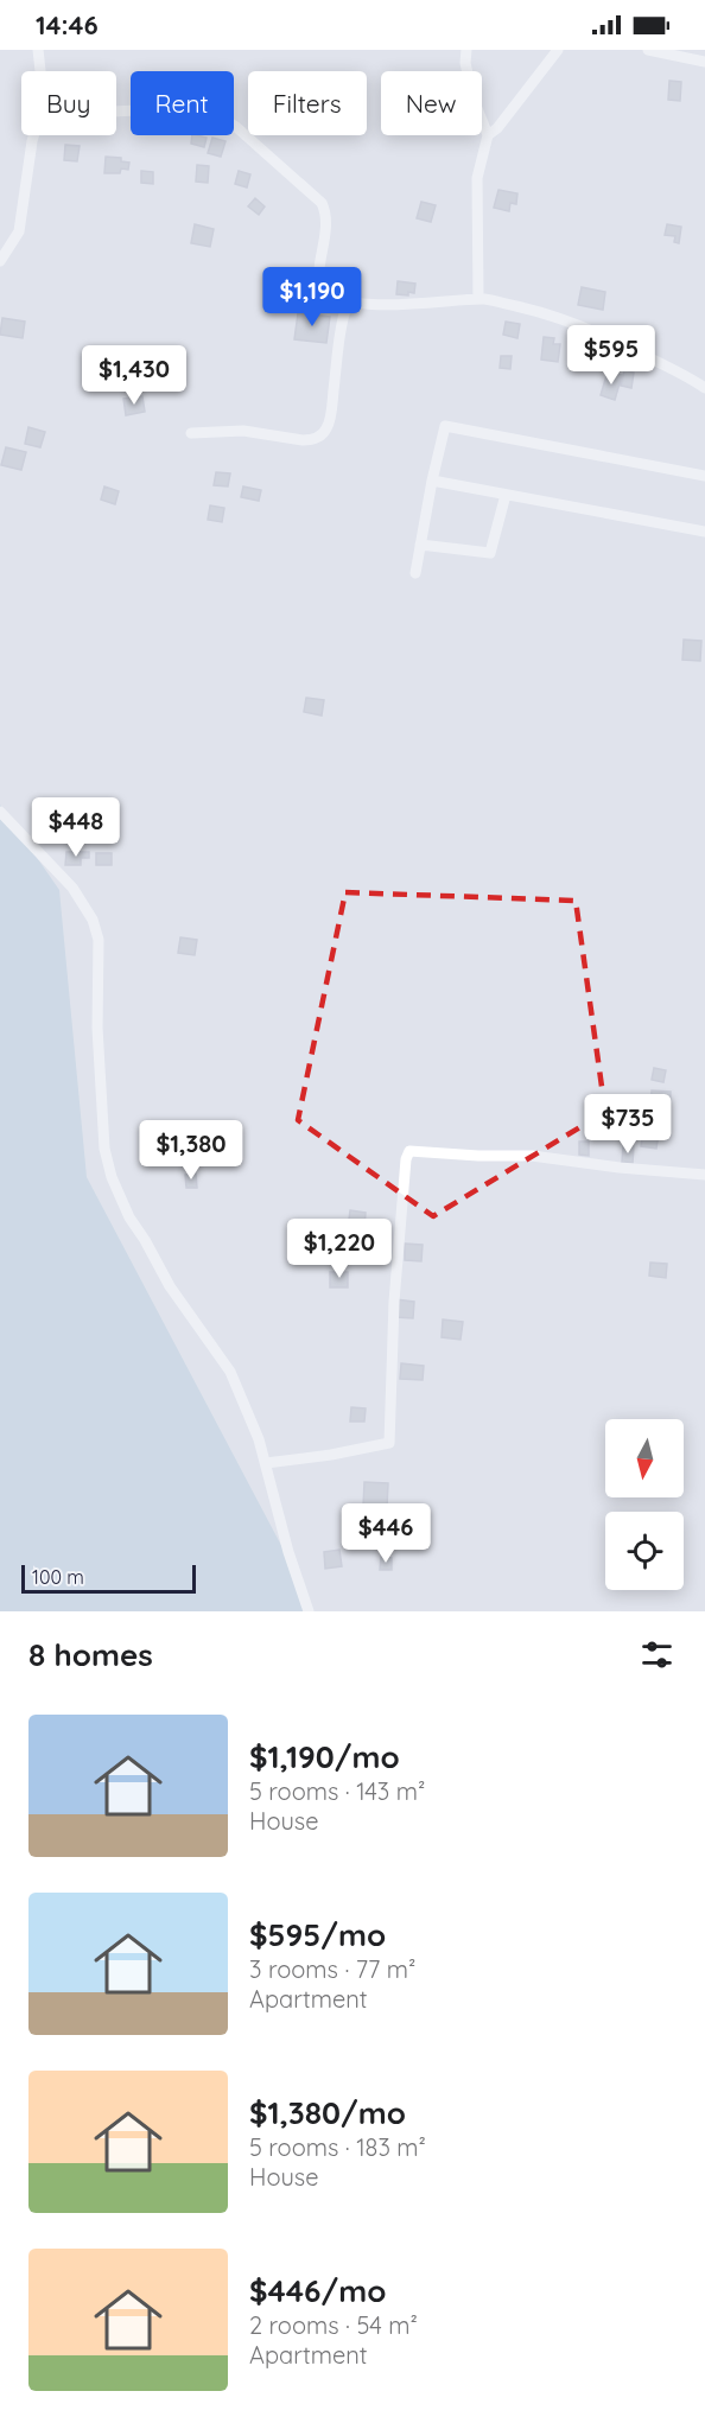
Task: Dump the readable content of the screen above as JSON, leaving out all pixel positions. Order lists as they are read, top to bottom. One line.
{"scale_bar":"100 m","north":"bottom","page":{"status":"14:46","chip":["Buy","Rent","Filters","New"],"price":["$1,190","$595","$1,430","$448","$735","$1,380","$1,220","$446"],"scale":"100 m","heading":"8 homes","list":[{"name":"$1,190/mo","note":"5 rooms · 143 m² · House"},{"name":"$595/mo","note":"3 rooms · 77 m² · Apartment"},{"name":"$1,380/mo","note":"5 rooms · 183 m² · House"},{"name":"$446/mo","note":"2 rooms · 54 m² · Apartment"}]}}
